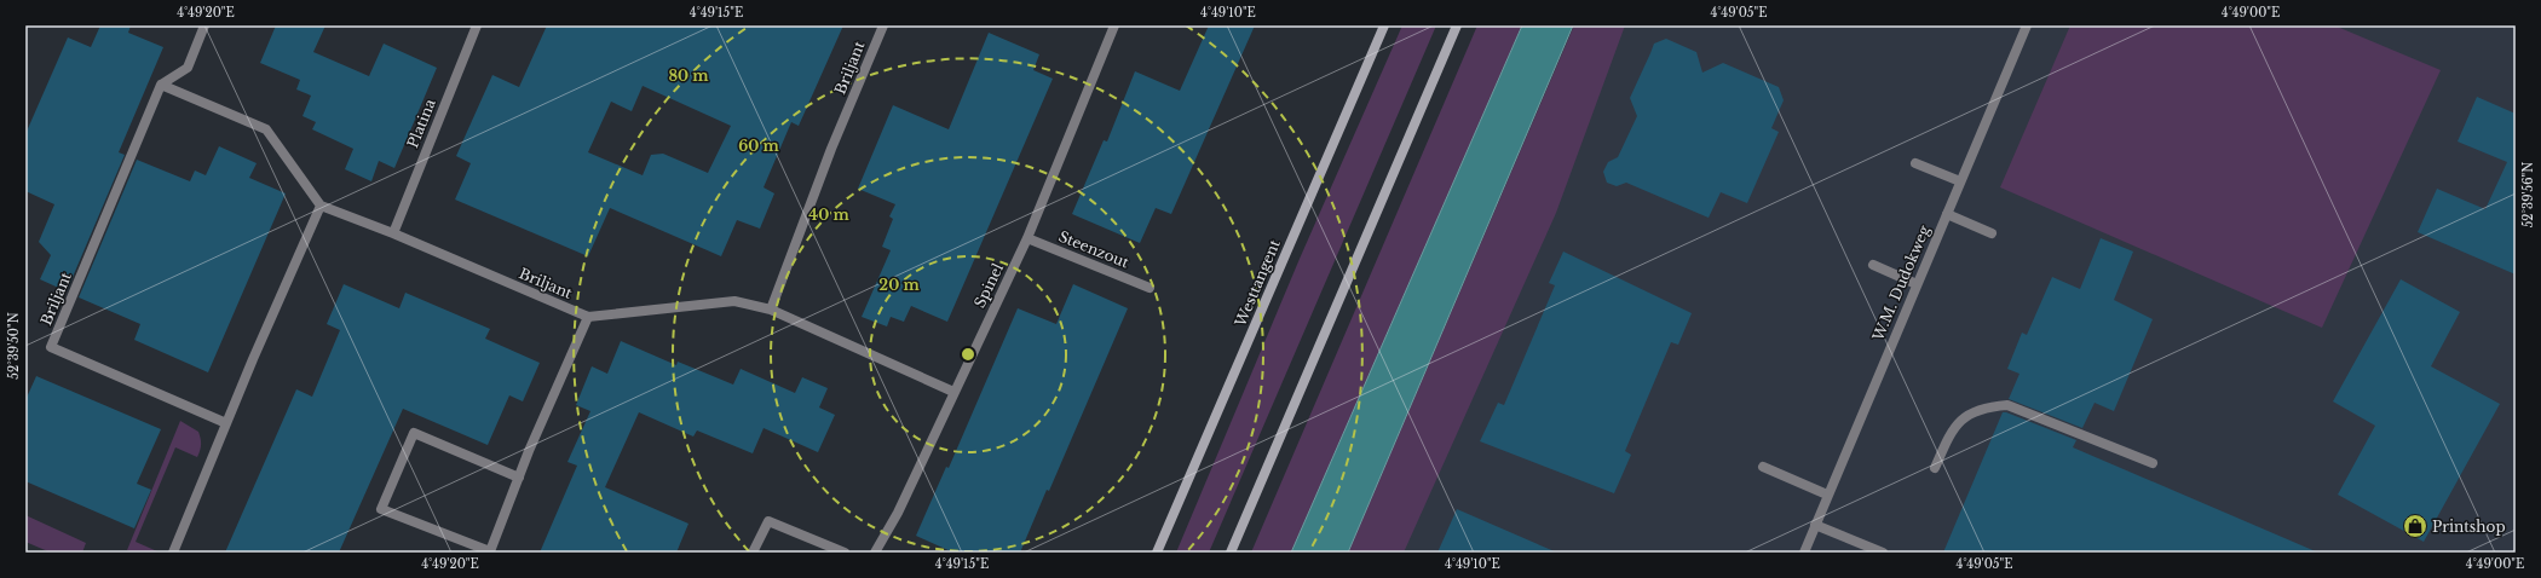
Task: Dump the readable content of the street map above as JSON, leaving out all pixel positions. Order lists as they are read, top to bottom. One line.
{"streets":{"main road":["Westtangent"],"street":["Briljant","Platina","Steenzout","W.M. Dudokweg","Spinel"]},"crossings":[["Briljant","Platina"],["Briljant","Spinel"],["Steenzout","Spinel"]],"places":{"shop":["Printshop"]},"coordinates":["4°49'20\"E","4°49'15\"E","4°49'10\"E","4°49'05\"E","4°49'00\"E","52°39'56\"N","52°39'50\"N"],"rings":["80 m","60 m","40 m","20 m"]}
